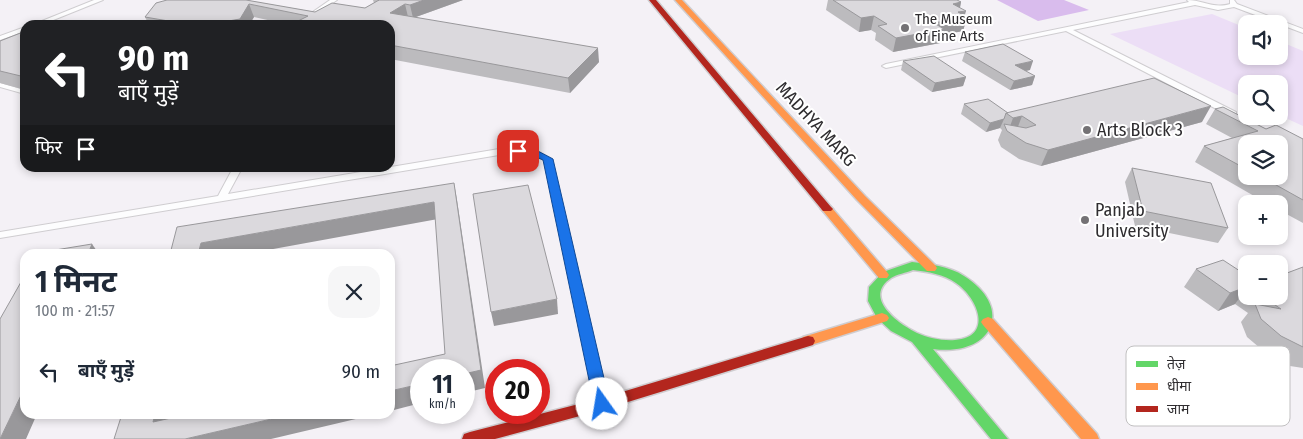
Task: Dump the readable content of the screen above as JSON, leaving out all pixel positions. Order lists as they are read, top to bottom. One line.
{"streets":{"main road":["MADHYA MARG"]},"places":["The Museum of Fine Arts","Arts Block 3","Panjab University"],"legend":["तेज़","धीमा","जाम"],"page":{"map_buttons":["+","−"],"turn":["90 m","बाएँ मुड़ें"],"then":"फिर","heading":["1 मिनट","100 m · 21:57"],"list":[{"name":"बाएँ मुड़ें","value":"90 m"}],"speed":"11 km/h","limit":"20"}}
